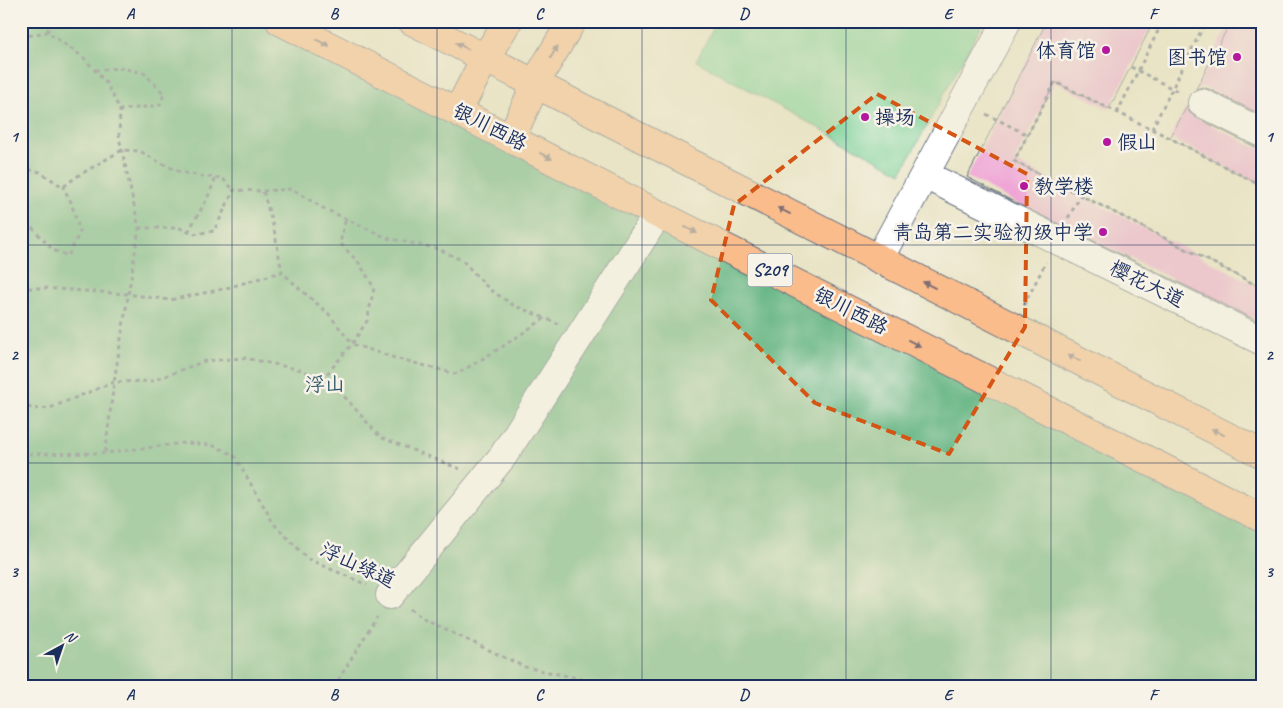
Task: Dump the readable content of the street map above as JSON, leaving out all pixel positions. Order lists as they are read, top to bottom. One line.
{"streets":{"main road":["银川西路","S209"],"street":["樱花大道"],"path":["浮山绿道"]},"parks":["浮山"],"places":["体育馆","图书馆","操场","假山","教学楼","青岛第二实验初级中学"],"north":"top right","grid":{"columns":["A","B","C","D","E","F"],"rows":["1","2","3"]}}
